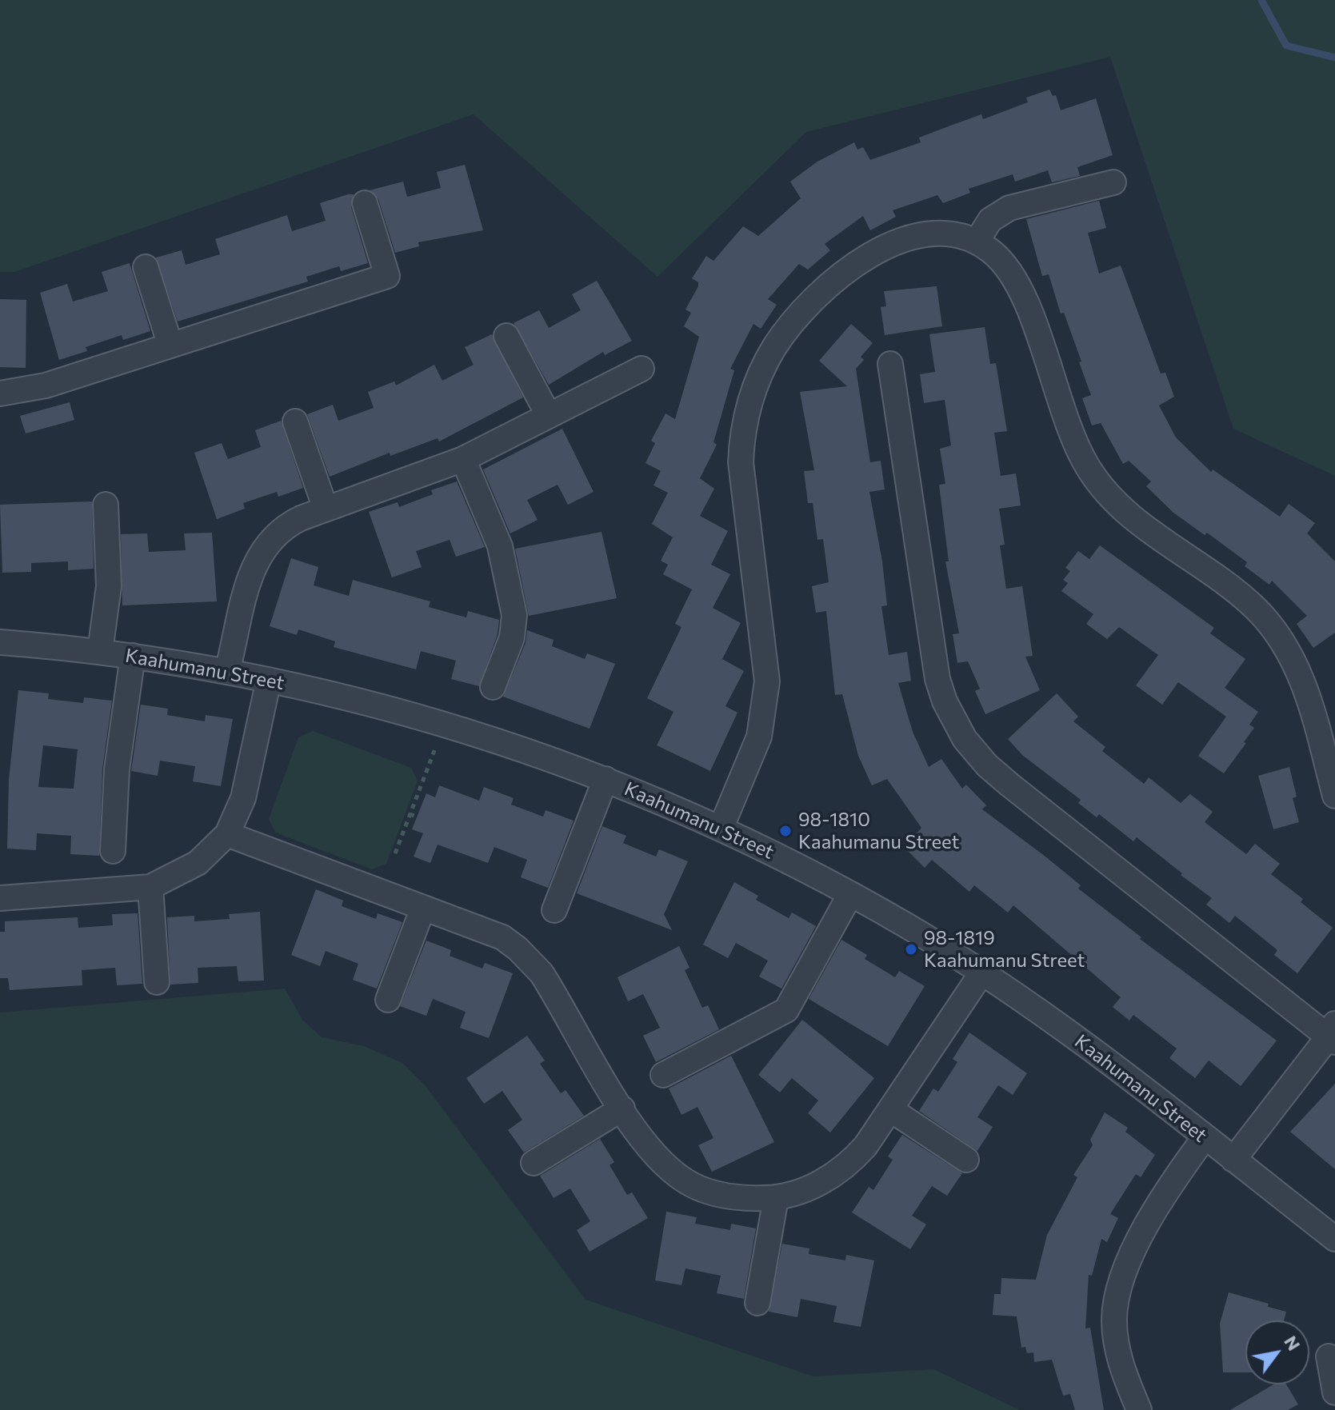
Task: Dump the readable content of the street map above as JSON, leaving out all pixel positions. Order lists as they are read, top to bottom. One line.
{"streets":{"street":["Kaahumanu Street"]},"places":["98-1810 Kaahumanu Street","98-1819 Kaahumanu Street"],"north":"top right"}
